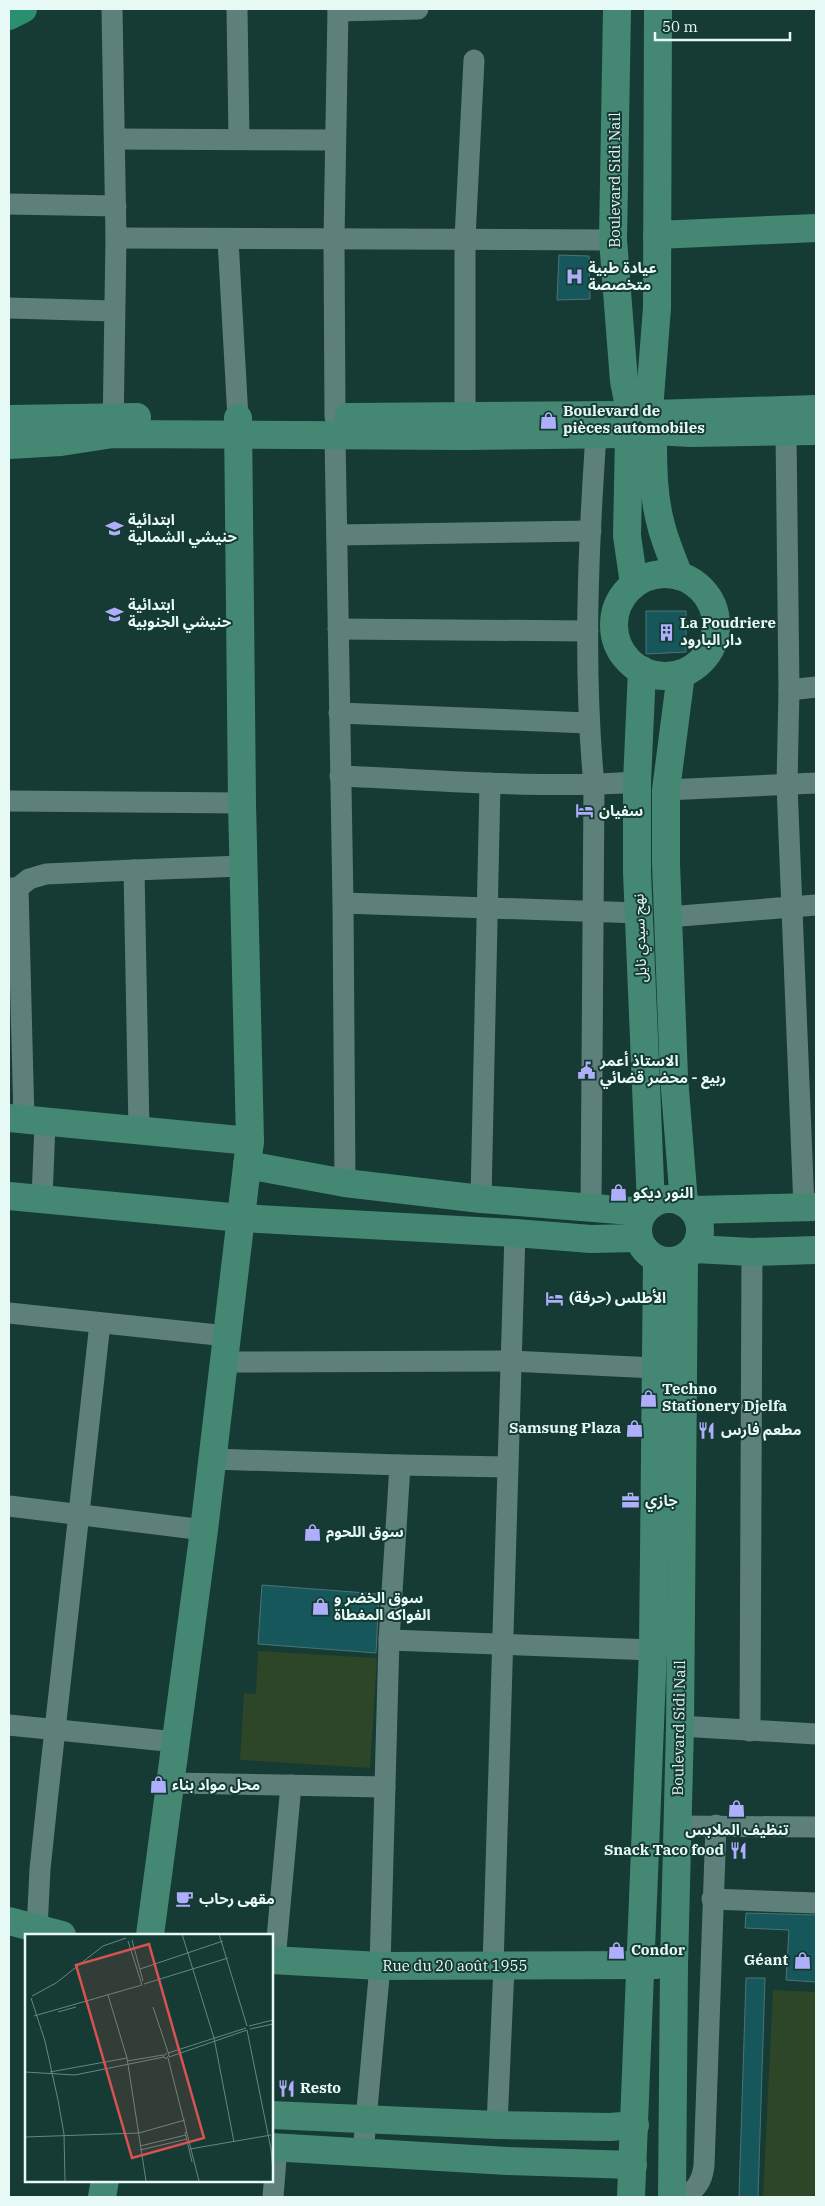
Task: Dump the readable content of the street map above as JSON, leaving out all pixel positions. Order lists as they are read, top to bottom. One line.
{"streets":{"street":["Boulevard Sidi Nail","نهج سيدي نايل","Rue du 20 août 1955"]},"crossings":[["Boulevard Sidi Nail","نهج سيدي نايل"],["Boulevard Sidi Nail","Rue du 20 août 1955"]],"places":{"hospital":["عيادة طبية متخصصة"],"shop":["Boulevard de pièces automobiles","النور ديكو","Techno Stationery Djelfa","Samsung Plaza","سوق اللحوم","سوق الخضر و الفواكه المغطاة","محل مواد بناء","تنظيف الملابس","Condor","Géant"],"school or university":["ابتدائية حنيشي الشمالية","ابتدائية حنيشي الجنوبية"],"building":["La Poudriere دار البارود"],"hotel":["سفيان","الأطلس (حرفة)"],"public building":["الاستاذ أعمر ربيع - محضر قضائي"],"restaurant":["مطعم فارس","Snack Taco food","Resto"],"office":["جازي"],"cafe":["مقهى رحاب"]},"scale_bar":"50 m"}
